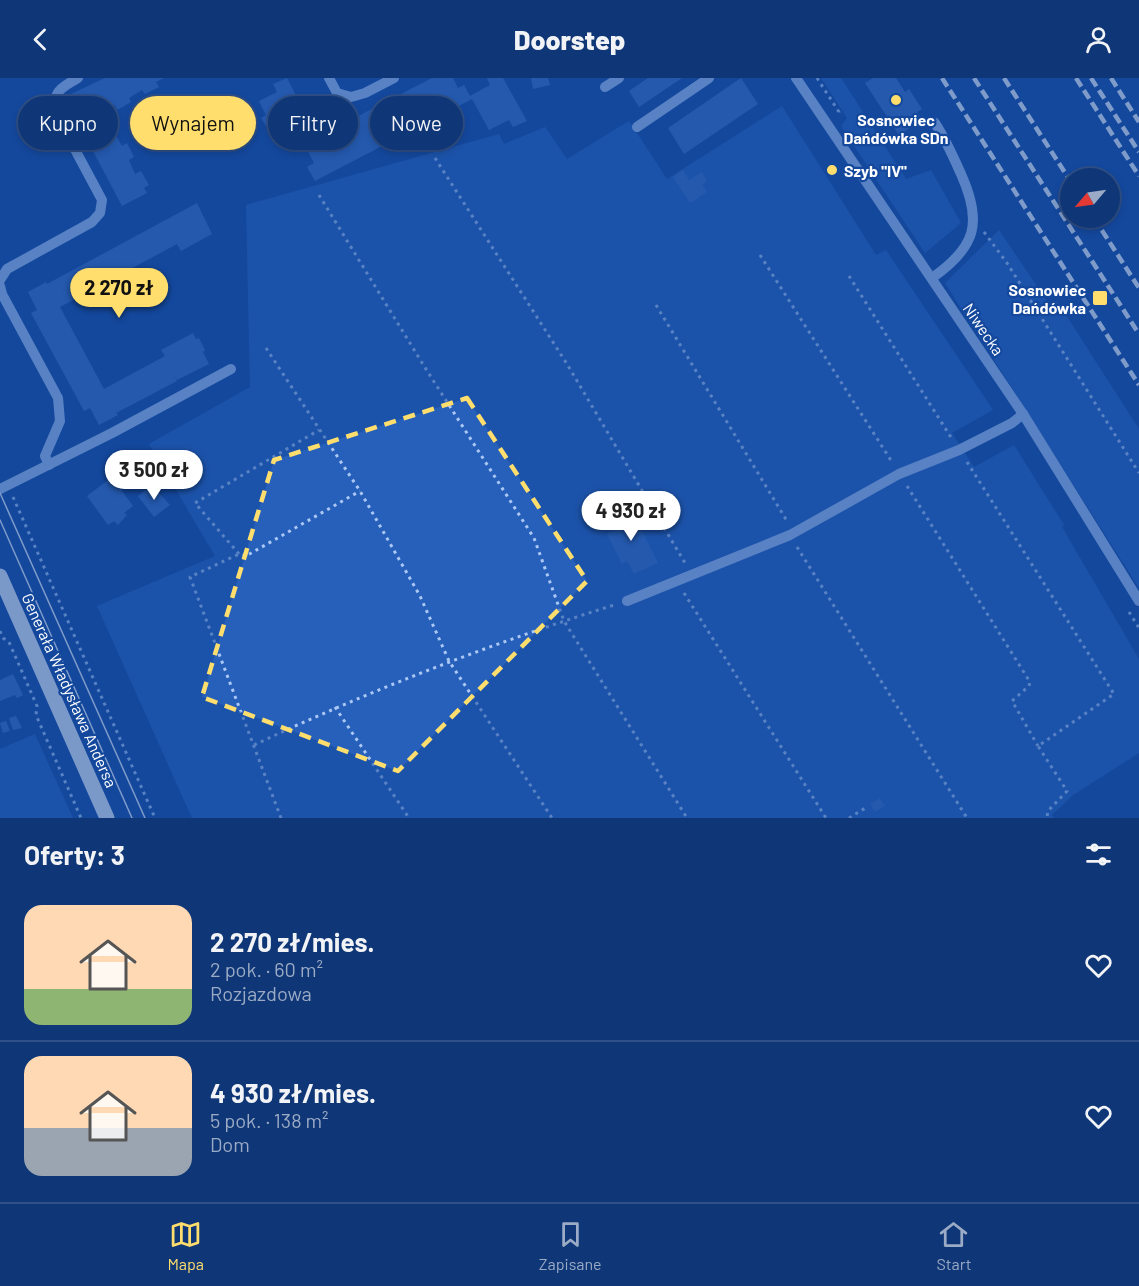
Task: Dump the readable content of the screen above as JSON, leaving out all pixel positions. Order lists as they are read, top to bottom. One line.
{"streets":{"main road":["Generała Władysława Andersa"],"street":["Niwecka"]},"places":{"other":["Sosnowiec Dańdówka SDn","Szyb \"IV\""],"transit":["Sosnowiec Dańdówka"]},"north":"bottom left","page":{"header":"Doorstep","chip":["Kupno","Wynajem","Filtry","Nowe"],"price":["2 270 zł","3 500 zł","4 930 zł"],"heading":"Oferty: 3","list":[{"name":"2 270 zł/mies.","note":"2 pok. · 60 m² · Rozjazdowa"},{"name":"4 930 zł/mies.","note":"5 pok. · 138 m² · Dom"}],"tabs":["Mapa","Zapisane","Start"]}}
